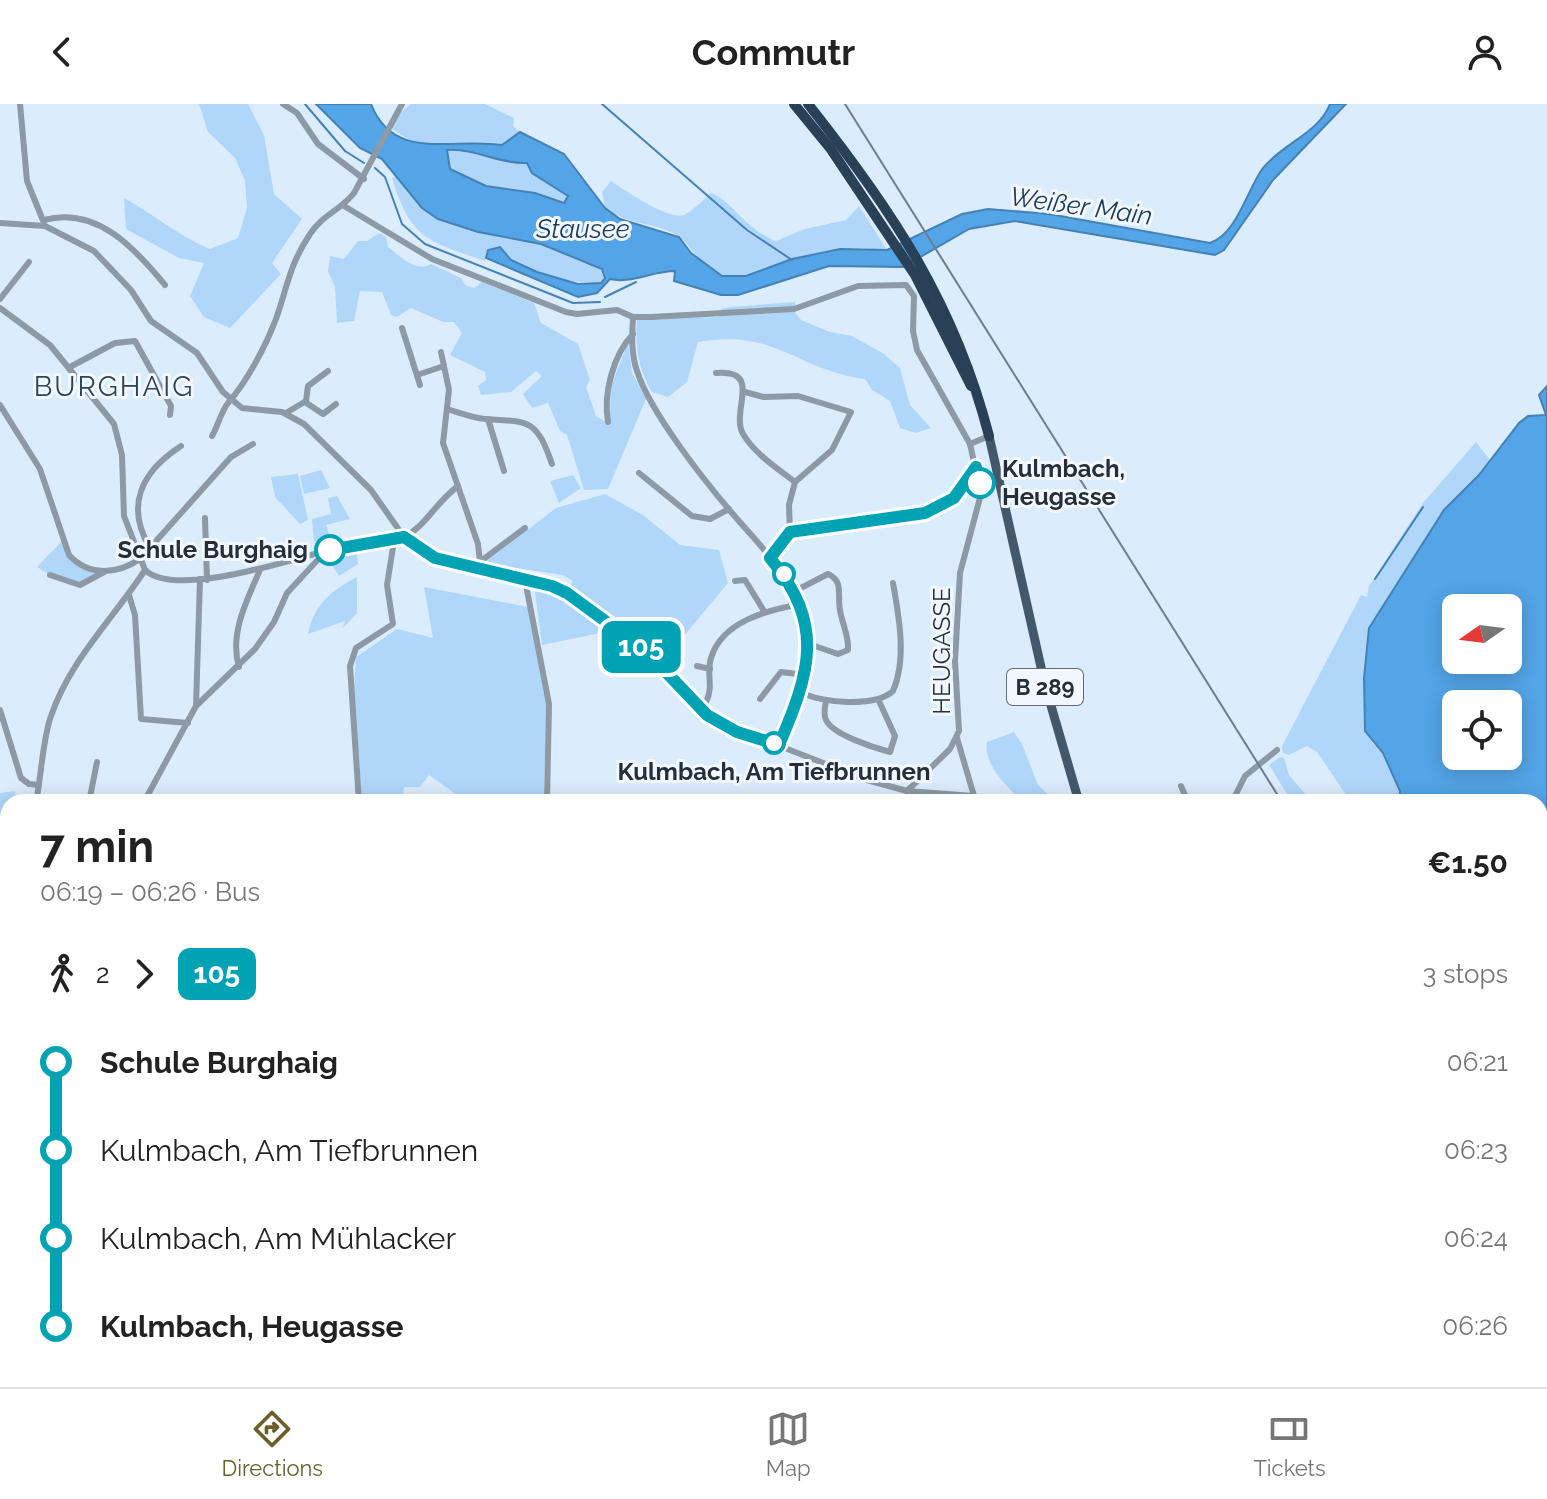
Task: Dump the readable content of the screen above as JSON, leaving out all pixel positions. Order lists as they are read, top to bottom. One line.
{"streets":{"highway":["B 289"],"street":["HEUGASSE"]},"districts":["BURGHAIG"],"water":["Weißer Main","Stausee"],"places":["Kulmbach, Heugasse","Schule Burghaig","Kulmbach, Am Tiefbrunnen"],"lines":["bus line 105"],"north":"left","page":{"header":"Commutr","on_map":"105","heading":["7 min","06:19 – 06:26 · Bus","€1.50"],"legs":["2","105","3 stops"],"list":[{"name":"Schule Burghaig","value":"06:21"},{"name":"Kulmbach, Am Tiefbrunnen","value":"06:23"},{"name":"Kulmbach, Am Mühlacker","value":"06:24"},{"name":"Kulmbach, Heugasse","value":"06:26"}],"tabs":["Directions","Map","Tickets"]}}
